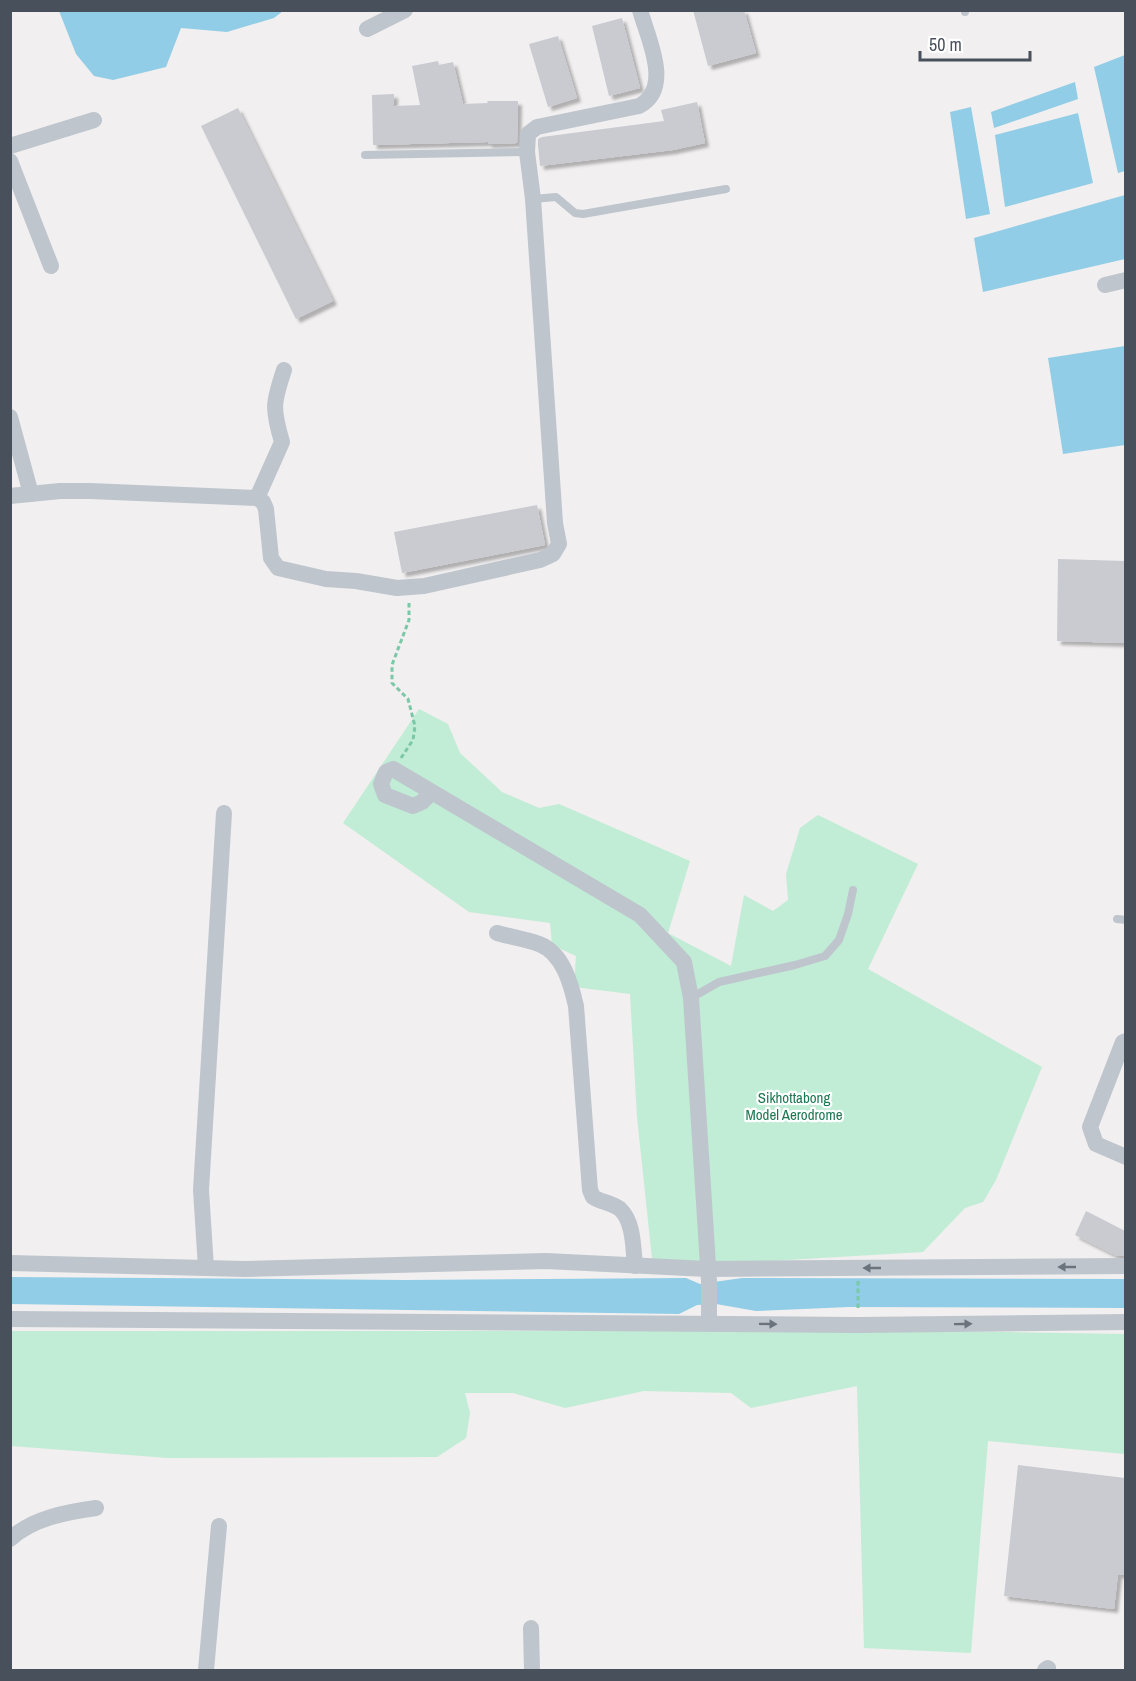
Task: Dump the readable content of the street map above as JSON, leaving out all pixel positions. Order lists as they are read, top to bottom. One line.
{"parks":["Sikhottabong Model Aerodrome"],"scale_bar":"50 m"}
